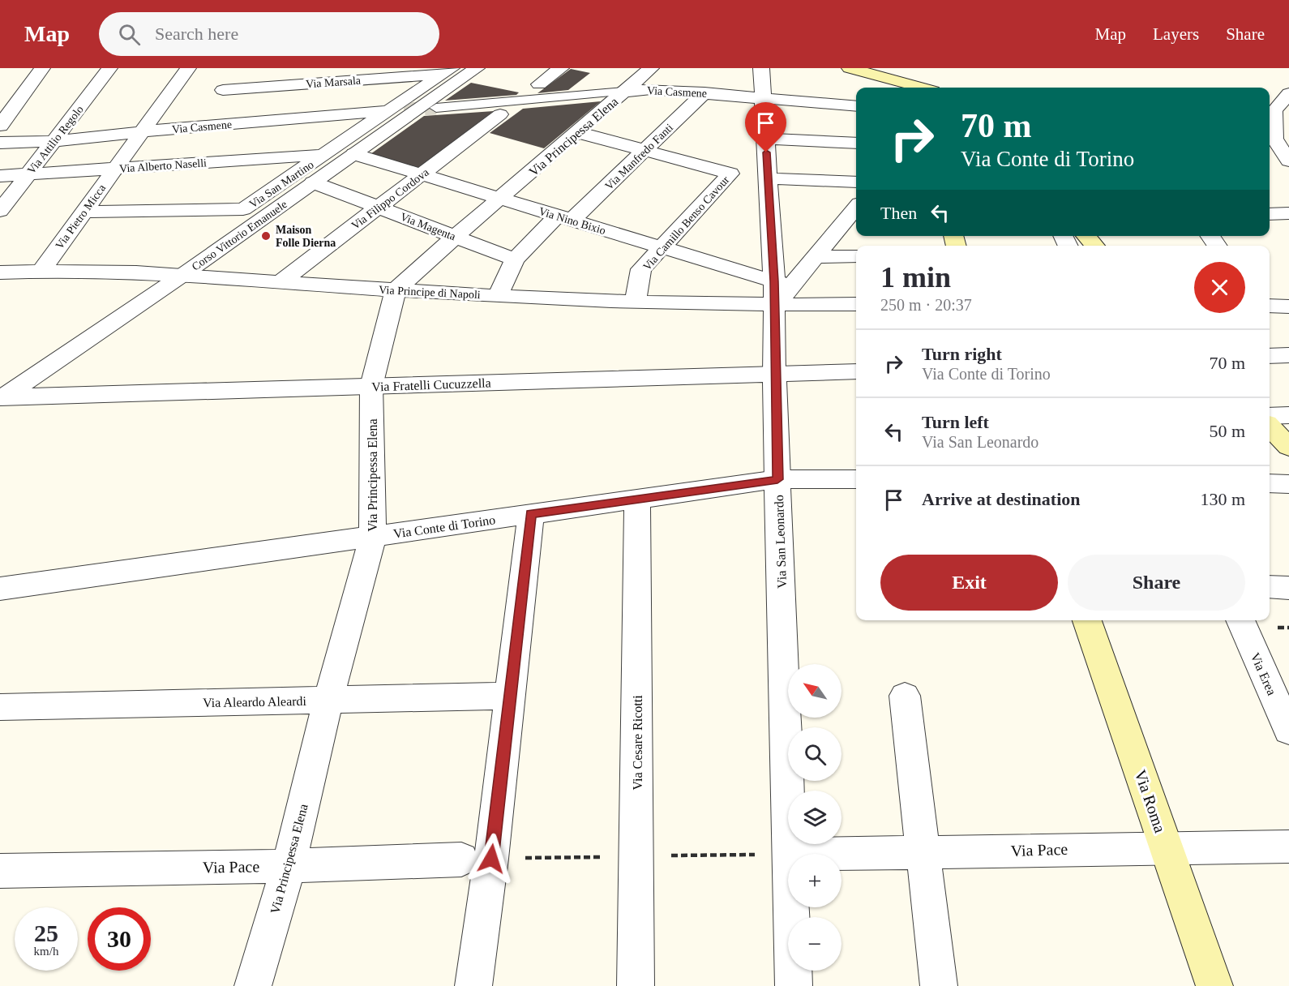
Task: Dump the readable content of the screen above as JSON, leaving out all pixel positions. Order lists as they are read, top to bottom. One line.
{"streets":{"main road":["Via Roma"],"street":["Via Marsala","Via Casmene","Via Principessa Elena","Via Attilio Regolo","Via Manfredo Fanti","Via Alberto Naselli","Via San Martino","Via Filippo Cordova","Via Pietro Micca","Via Nino Bixio","Via Camillo Benso Cavour","Via Magenta","Corso Vittorio Emanuele","Via Principe di Napoli","Via Fratelli Cucuzzella","Via Conte di Torino","Via San Leonardo","Via Erea","Via Aleardo Aleardi","Via Cesare Ricotti","Via Pace"]},"crossings":[["Via Marsala","Via San Martino"],["Via Casmene","Via Principessa Elena"],["Via Casmene","Via Attilio Regolo"],["Via Casmene","Via Manfredo Fanti"],["Via Casmene","Via San Martino"],["Via Casmene","Via Pietro Micca"],["Via Principessa Elena","Via Nino Bixio"],["Via Principessa Elena","Via Magenta"],["Via Principessa Elena","Via Principe di Napoli"],["Via Principessa Elena","Via Fratelli Cucuzzella"],["Via Principessa Elena","Via Conte di Torino"],["Via Principessa Elena","Via Aleardo Aleardi"],["Via Principessa Elena","Via Pace"],["Via Attilio Regolo","Via Alberto Naselli"],["Via Manfredo Fanti","Via Nino Bixio"],["Via Manfredo Fanti","Via Camillo Benso Cavour"],["Via Manfredo Fanti","Via Magenta"],["Via Manfredo Fanti","Via Principe di Napoli"],["Via Alberto Naselli","Via San Martino"],["Via Alberto Naselli","Via Pietro Micca"],["Via San Martino","Via Pietro Micca"],["Via Filippo Cordova","Via Nino Bixio"],["Via Filippo Cordova","Via Magenta"],["Via Filippo Cordova","Via Principe di Napoli"],["Via Pietro Micca","Via Principe di Napoli"],["Via Nino Bixio","Via Camillo Benso Cavour"],["Via Nino Bixio","Corso Vittorio Emanuele"],["Via Camillo Benso Cavour","Via Principe di Napoli"],["Via Magenta","Corso Vittorio Emanuele"],["Corso Vittorio Emanuele","Via Principe di Napoli"],["Corso Vittorio Emanuele","Via Fratelli Cucuzzella"],["Via Principe di Napoli","Via San Leonardo"],["Via Fratelli Cucuzzella","Via San Leonardo"],["Via Conte di Torino","Via San Leonardo"],["Via Conte di Torino","Via Cesare Ricotti"],["Via Roma","Via Pace"]],"places":["Maison Folle Dierna"],"north":"top left","page":{"header":"Map","search":"Search here","nav":["Map","Layers","Share"],"turn":["70 m","Via Conte di Torino"],"then":"Then","heading":["1 min","250 m · 20:37"],"list":[{"name":"Turn right","note":"Via Conte di Torino","value":"70 m"},{"name":"Turn left","note":"Via San Leonardo","value":"50 m"},{"name":"Arrive at destination","value":"130 m"}],"buttons":["Exit","Share"],"map_buttons":["+","−"],"speed":"25 km/h","limit":"30"}}
